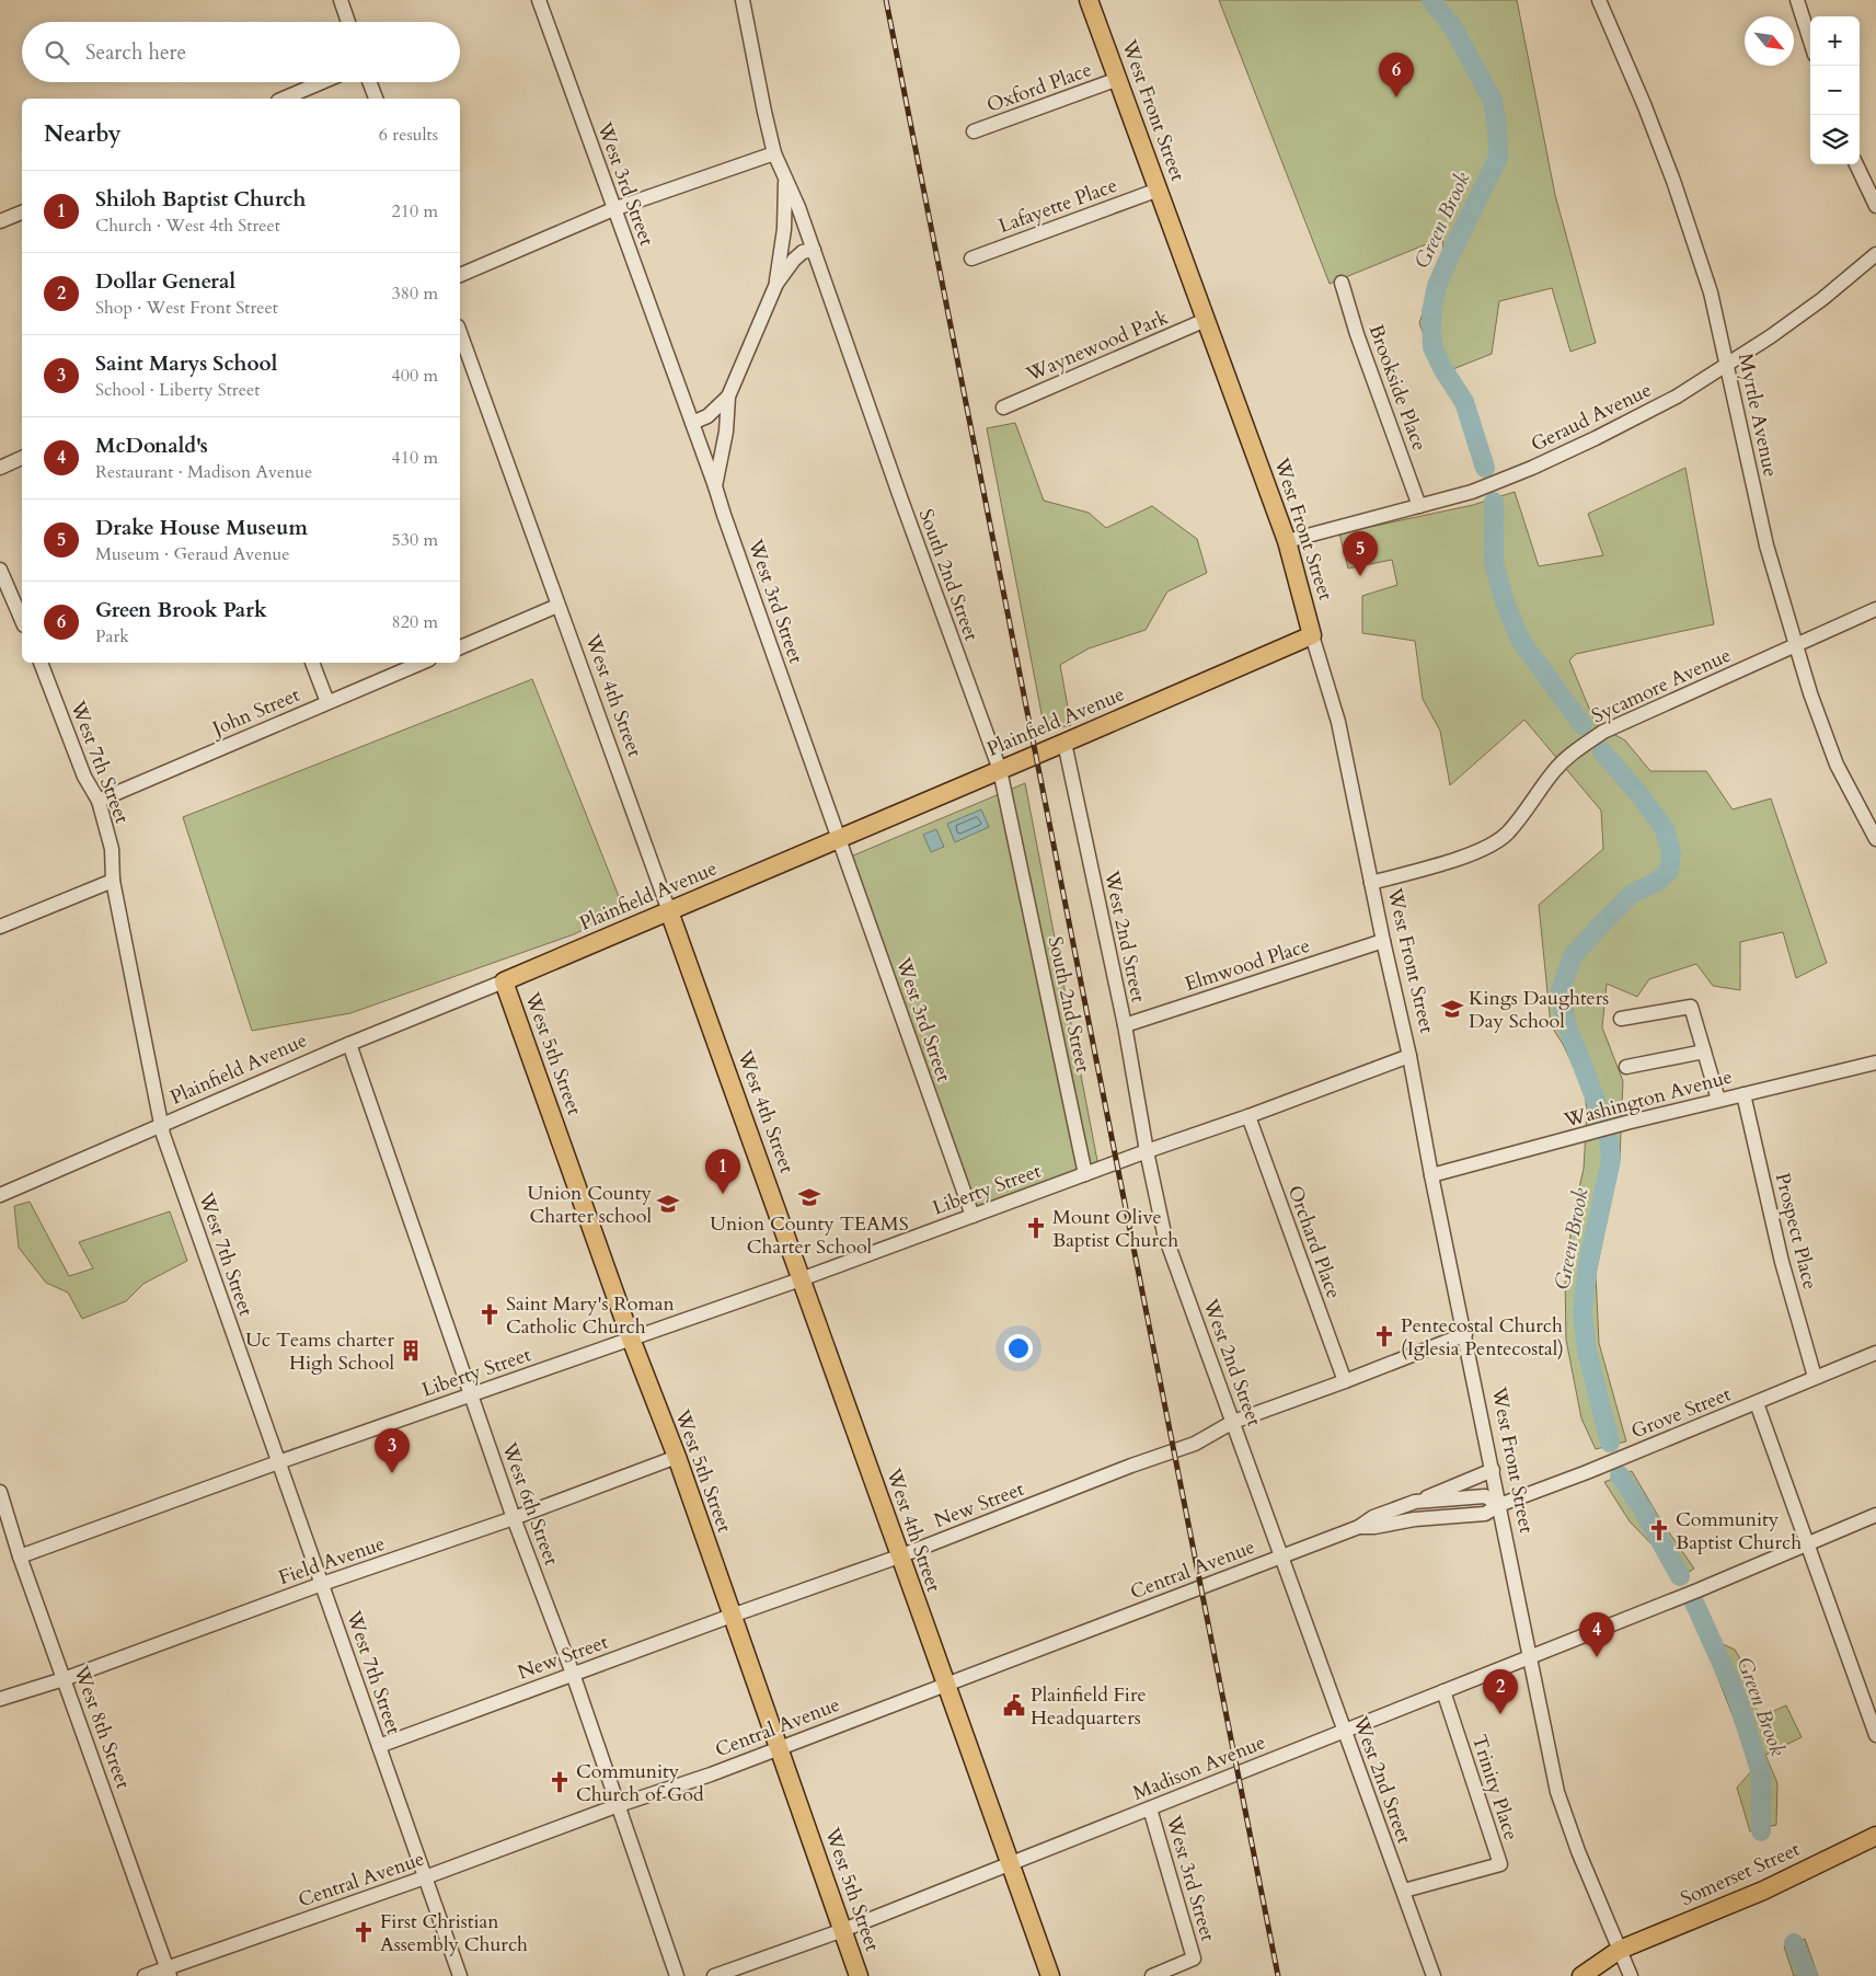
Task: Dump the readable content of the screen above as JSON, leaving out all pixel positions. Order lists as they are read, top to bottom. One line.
{"streets":{"main road":["West Front Street","West 4th Street","Plainfield Avenue","West 5th Street","Somerset Street"],"street":["Oxford Place","West 3rd Street","Lafayette Place","Waynewood Park","Brookside Place","Myrtle Avenue","Geraud Avenue","South 2nd Street","Sycamore Avenue","John Street","West 7th Street","West 2nd Street","Elmwood Place","Washington Avenue","Liberty Street","Prospect Place","Orchard Place","Grove Street","West 6th Street","New Street","Field Avenue","Central Avenue","West 8th Street","Madison Avenue","Trinity Place"]},"crossings":[["Oxford Place","West Front Street"],["West Front Street","Lafayette Place"],["West Front Street","Waynewood Park"],["West Front Street","Geraud Avenue"],["West Front Street","Sycamore Avenue"],["West Front Street","Plainfield Avenue"],["West Front Street","Elmwood Place"],["West Front Street","Washington Avenue"],["West Front Street","Liberty Street"],["West Front Street","Grove Street"],["West Front Street","New Street"],["West Front Street","Central Avenue"],["West Front Street","Madison Avenue"],["West Front Street","Somerset Street"],["West 3rd Street","Plainfield Avenue"],["West 3rd Street","Liberty Street"],["West 3rd Street","Madison Avenue"],["Brookside Place","Geraud Avenue"],["Myrtle Avenue","Geraud Avenue"],["Myrtle Avenue","Sycamore Avenue"],["South 2nd Street","Plainfield Avenue"],["South 2nd Street","Liberty Street"],["West 4th Street","Plainfield Avenue"],["West 4th Street","Liberty Street"],["West 4th Street","New Street"],["West 4th Street","Central Avenue"],["West 4th Street","Madison Avenue"],["John Street","West 7th Street"],["Plainfield Avenue","West 7th Street"],["Plainfield Avenue","West 2nd Street"],["Plainfield Avenue","West 5th Street"],["Plainfield Avenue","West 6th Street"],["West 7th Street","Liberty Street"],["West 7th Street","New Street"],["West 7th Street","Field Avenue"],["West 7th Street","Central Avenue"],["West 2nd Street","Elmwood Place"],["West 2nd Street","Liberty Street"],["West 2nd Street","New Street"],["West 2nd Street","Central Avenue"],["West 2nd Street","Madison Avenue"],["West 2nd Street","Trinity Place"],["West 5th Street","Liberty Street"],["West 5th Street","New Street"],["West 5th Street","Field Avenue"],["West 5th Street","Central Avenue"],["West 5th Street","Madison Avenue"],["Washington Avenue","Prospect Place"],["Liberty Street","Orchard Place"],["Liberty Street","West 6th Street"],["Liberty Street","West 8th Street"],["Prospect Place","Grove Street"],["Orchard Place","New Street"],["Grove Street","Central Avenue"],["West 6th Street","New Street"],["West 6th Street","Field Avenue"],["West 6th Street","Central Avenue"],["Field Avenue","West 8th Street"],["Central Avenue","West 8th Street"],["Madison Avenue","Trinity Place"]],"water":["Green Brook"],"places":{"school or university":["Kings Daughters Day School","Union County TEAMS Charter School","Union County Charter school"],"church":["Mount Olive Baptist Church","Saint Mary's Roman Catholic Church","Pentecostal Church (Iglesia Pentecostal)","Community Baptist Church","Community Church of God","First Christian Assembly Church"],"building":["Uc Teams charter High School"],"public building":["Plainfield Fire Headquarters"]},"north":"bottom right","page":{"map_buttons":["+","−"],"search":"Search here","pins":["6","5","1","3","4","2"],"heading":["Nearby","6 results"],"list":[{"mark":"1","name":"Shiloh Baptist Church","note":"Church · West 4th Street","value":"210 m"},{"mark":"2","name":"Dollar General","note":"Shop · West Front Street","value":"380 m"},{"mark":"3","name":"Saint Marys School","note":"School · Liberty Street","value":"400 m"},{"mark":"4","name":"McDonald's","note":"Restaurant · Madison Avenue","value":"410 m"},{"mark":"5","name":"Drake House Museum","note":"Museum · Geraud Avenue","value":"530 m"},{"mark":"6","name":"Green Brook Park","note":"Park","value":"820 m"}]}}
